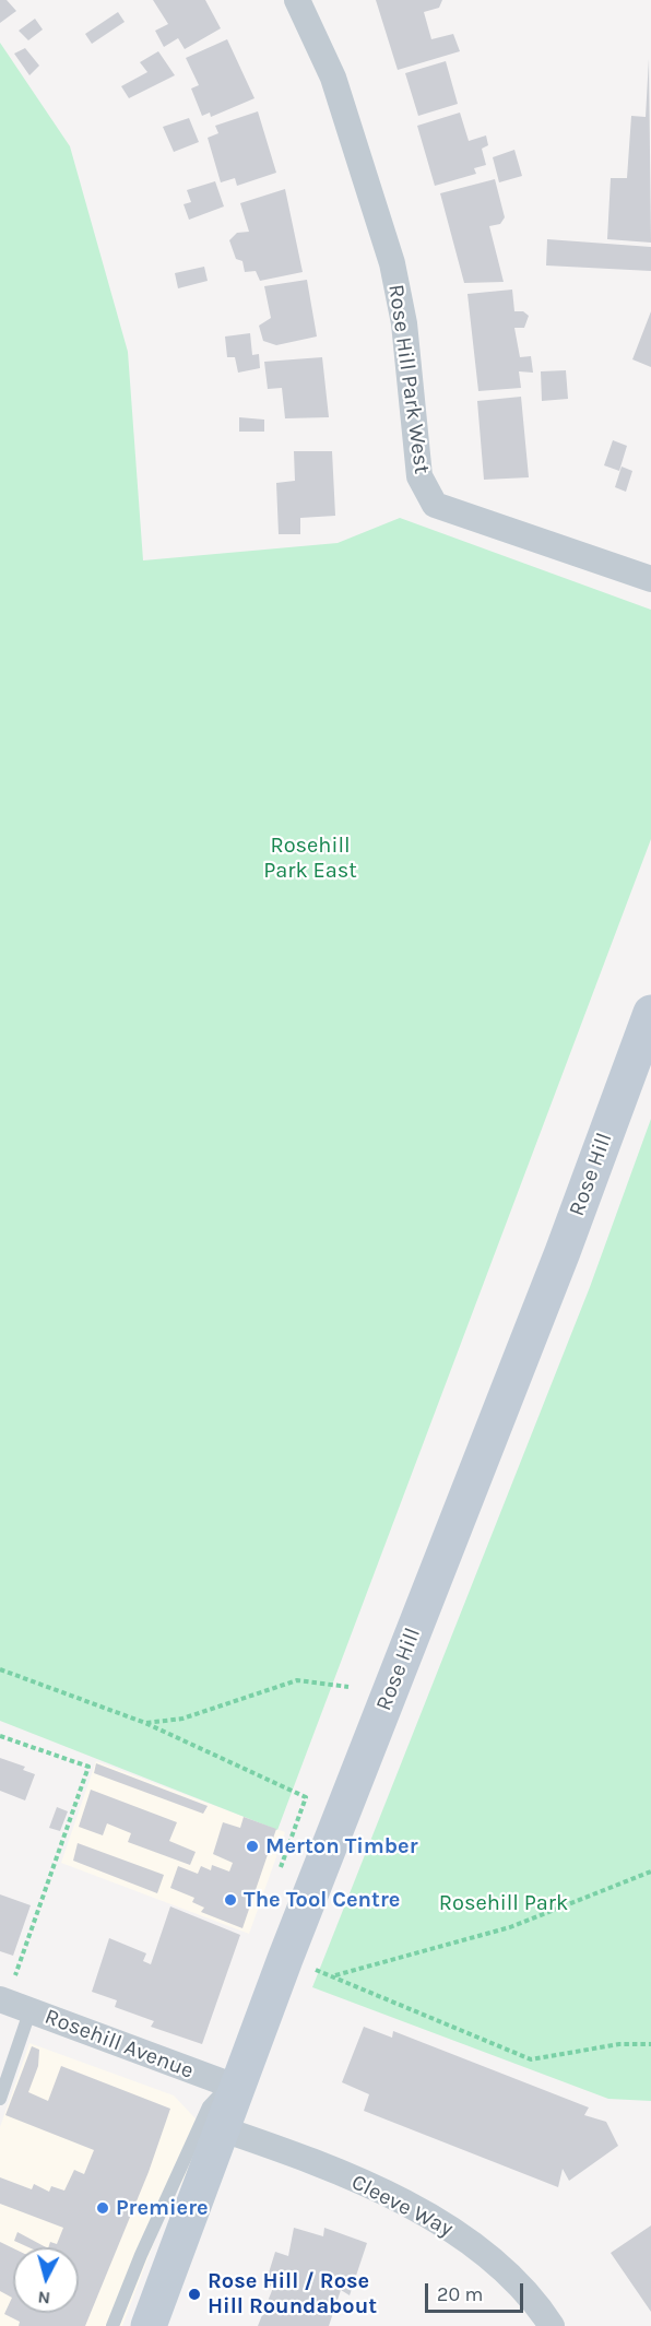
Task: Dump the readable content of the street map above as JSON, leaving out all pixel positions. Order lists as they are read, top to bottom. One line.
{"streets":{"main road":["Rose Hill"],"street":["Rose Hill Park West","Rosehill Avenue","Cleeve Way"]},"crossings":[["Rose Hill","Rosehill Avenue"],["Rose Hill","Cleeve Way"]],"parks":["Rosehill Park East","Rosehill Park"],"places":["Merton Timber","The Tool Centre","Premiere","Rose Hill / Rose Hill Roundabout"],"scale_bar":"20 m","north":"bottom"}
